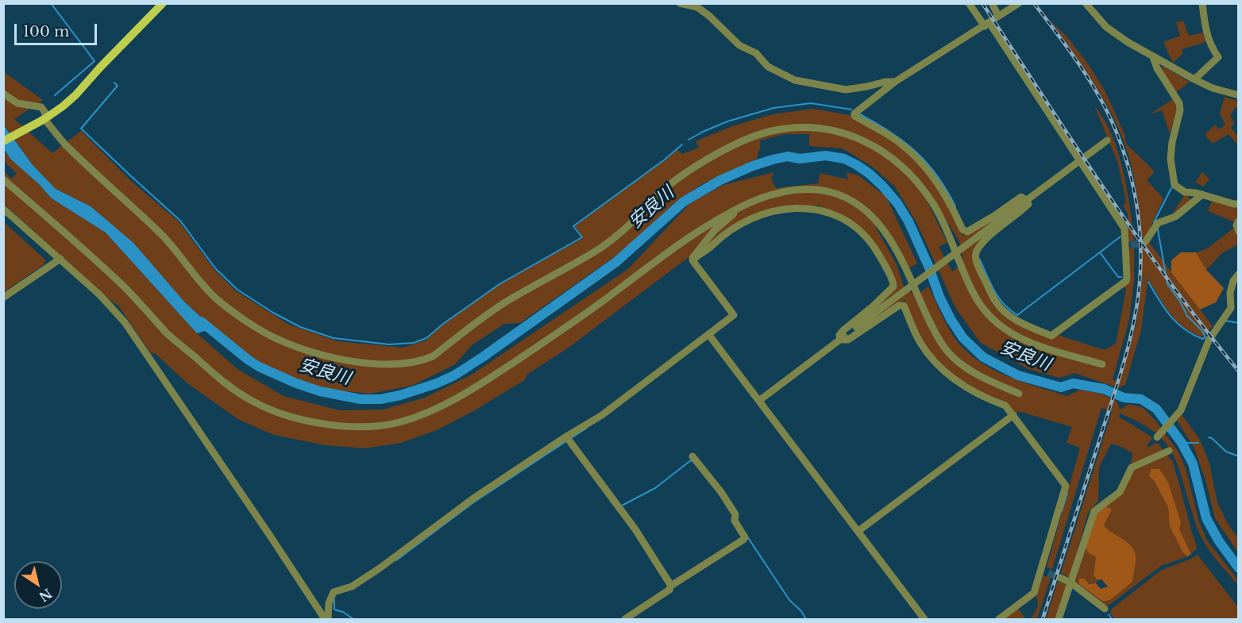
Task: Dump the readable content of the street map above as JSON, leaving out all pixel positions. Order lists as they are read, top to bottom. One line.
{"water":["安良川"],"scale_bar":"100 m","north":"bottom right"}
